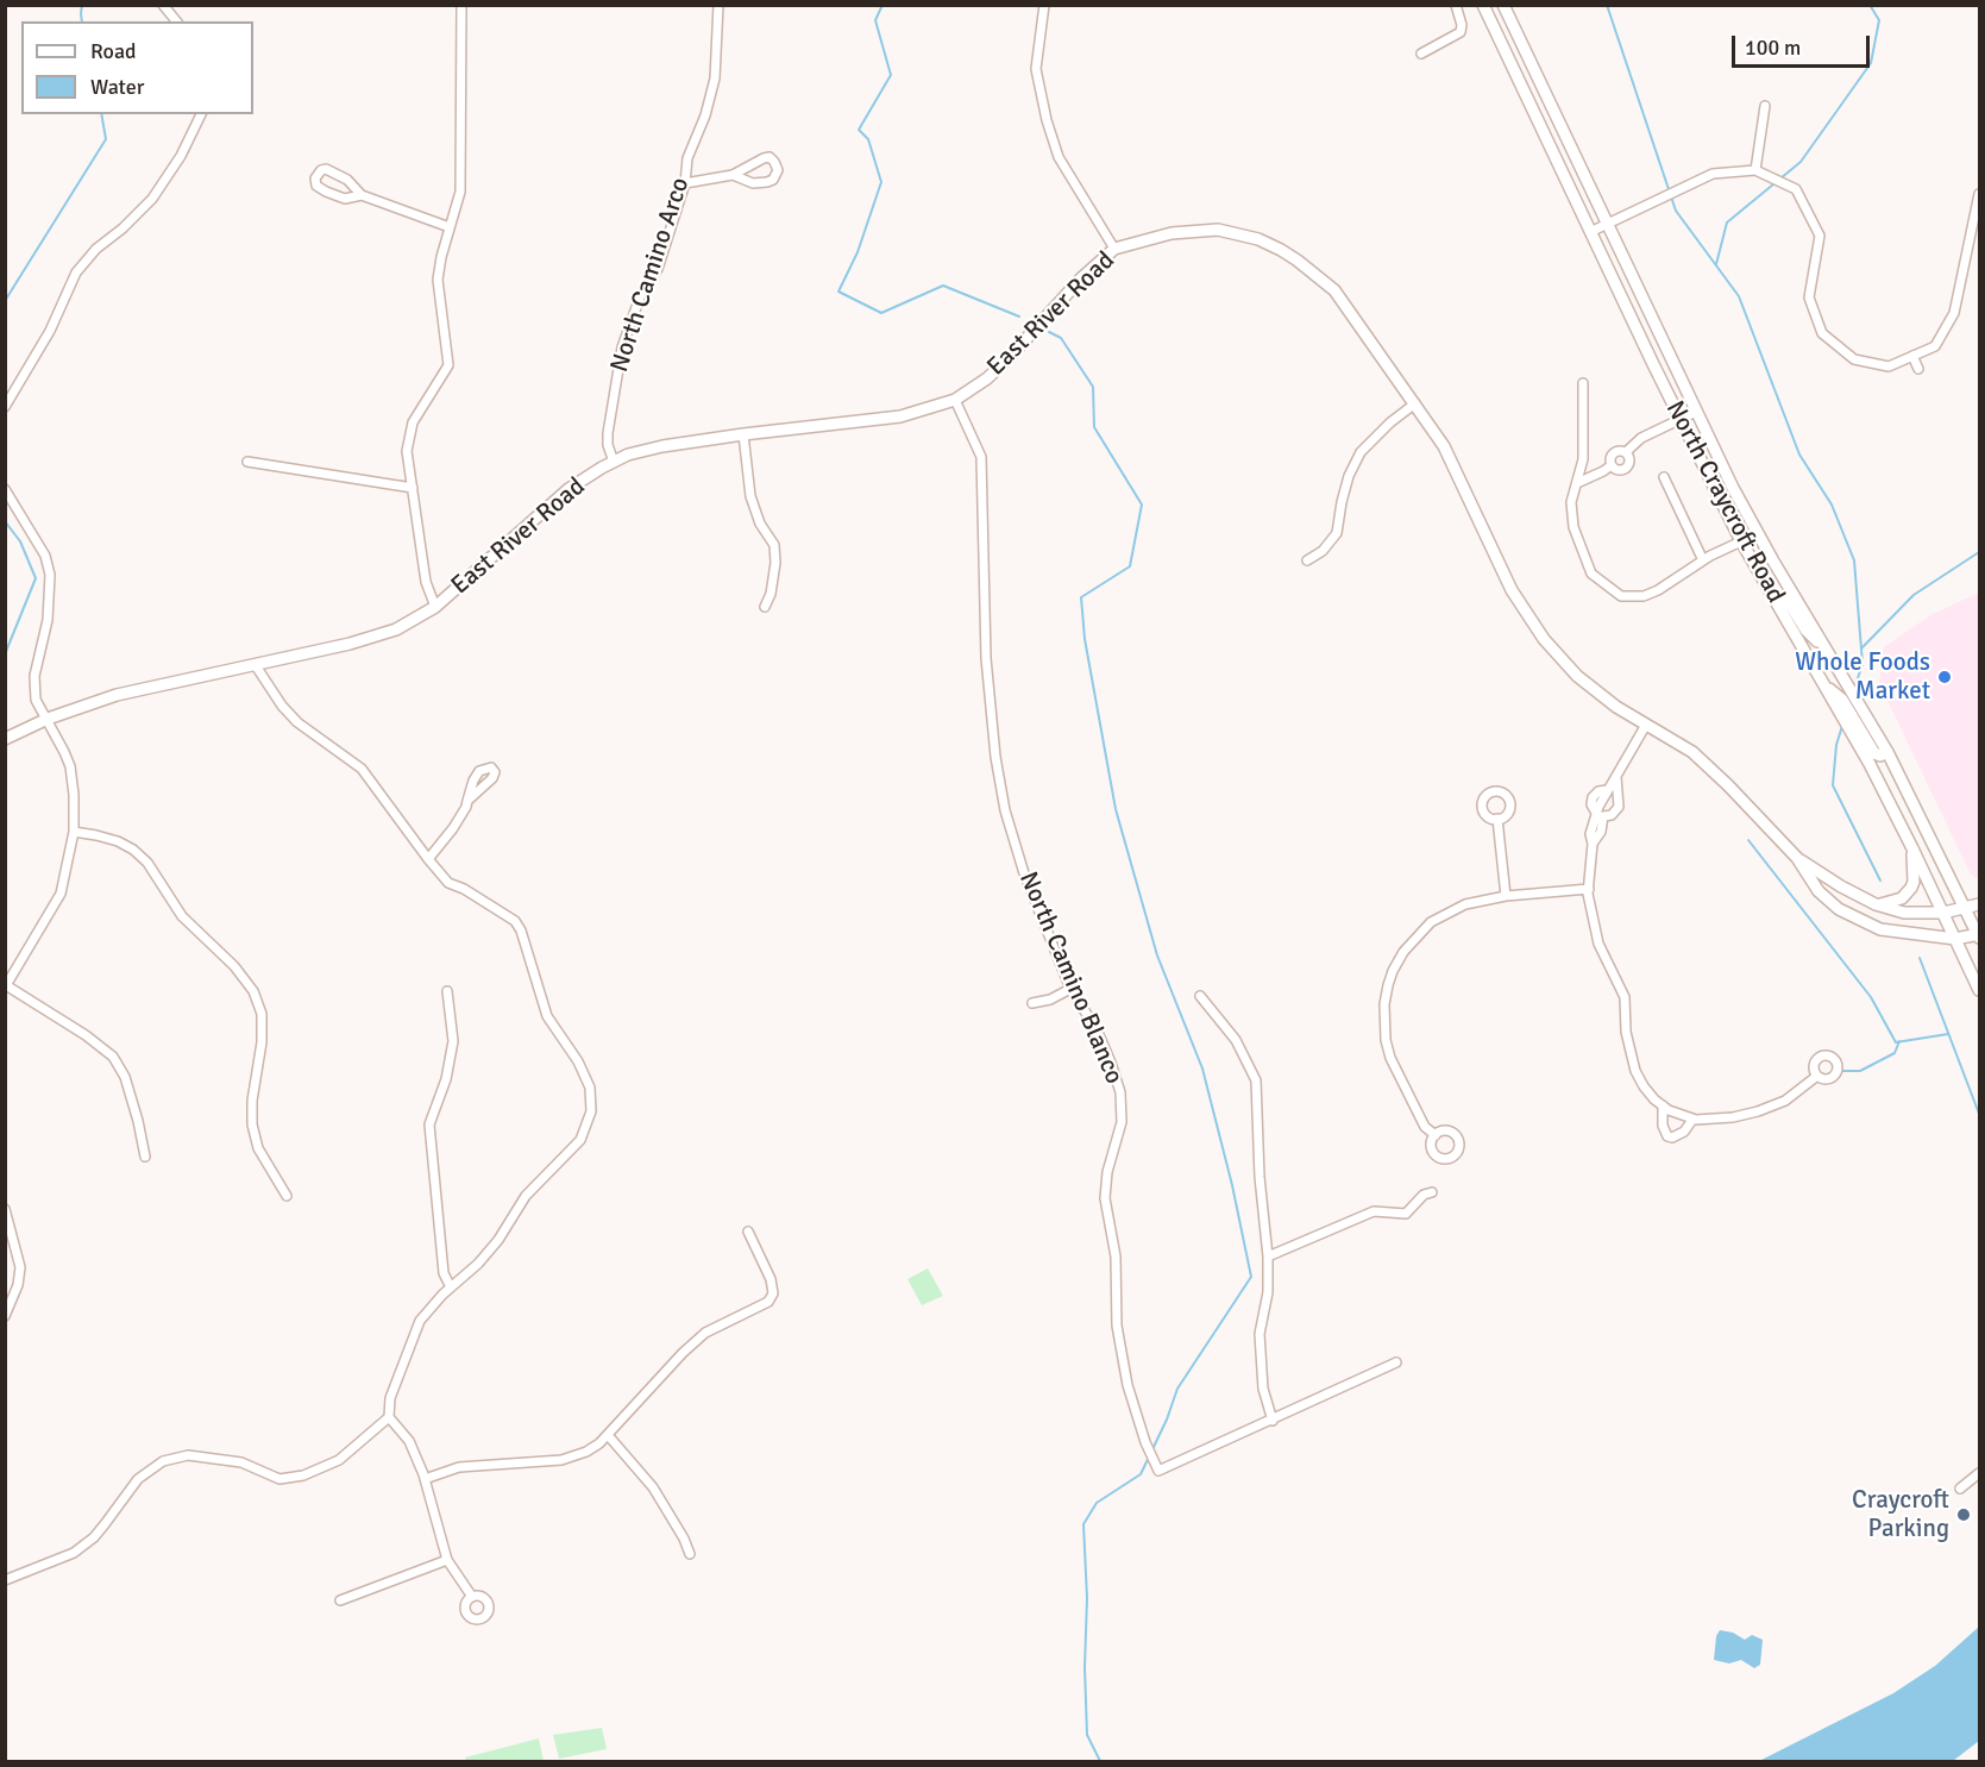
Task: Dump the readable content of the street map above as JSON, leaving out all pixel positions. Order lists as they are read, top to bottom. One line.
{"streets":{"street":["North Camino Arco","East River Road","North Craycroft Road","North Camino Blanco"]},"crossings":[["North Camino Arco","East River Road"],["East River Road","North Craycroft Road"],["East River Road","North Camino Blanco"]],"places":["Whole Foods Market","Craycroft Parking"],"legend":["Road","Water"],"scale_bar":"100 m"}
